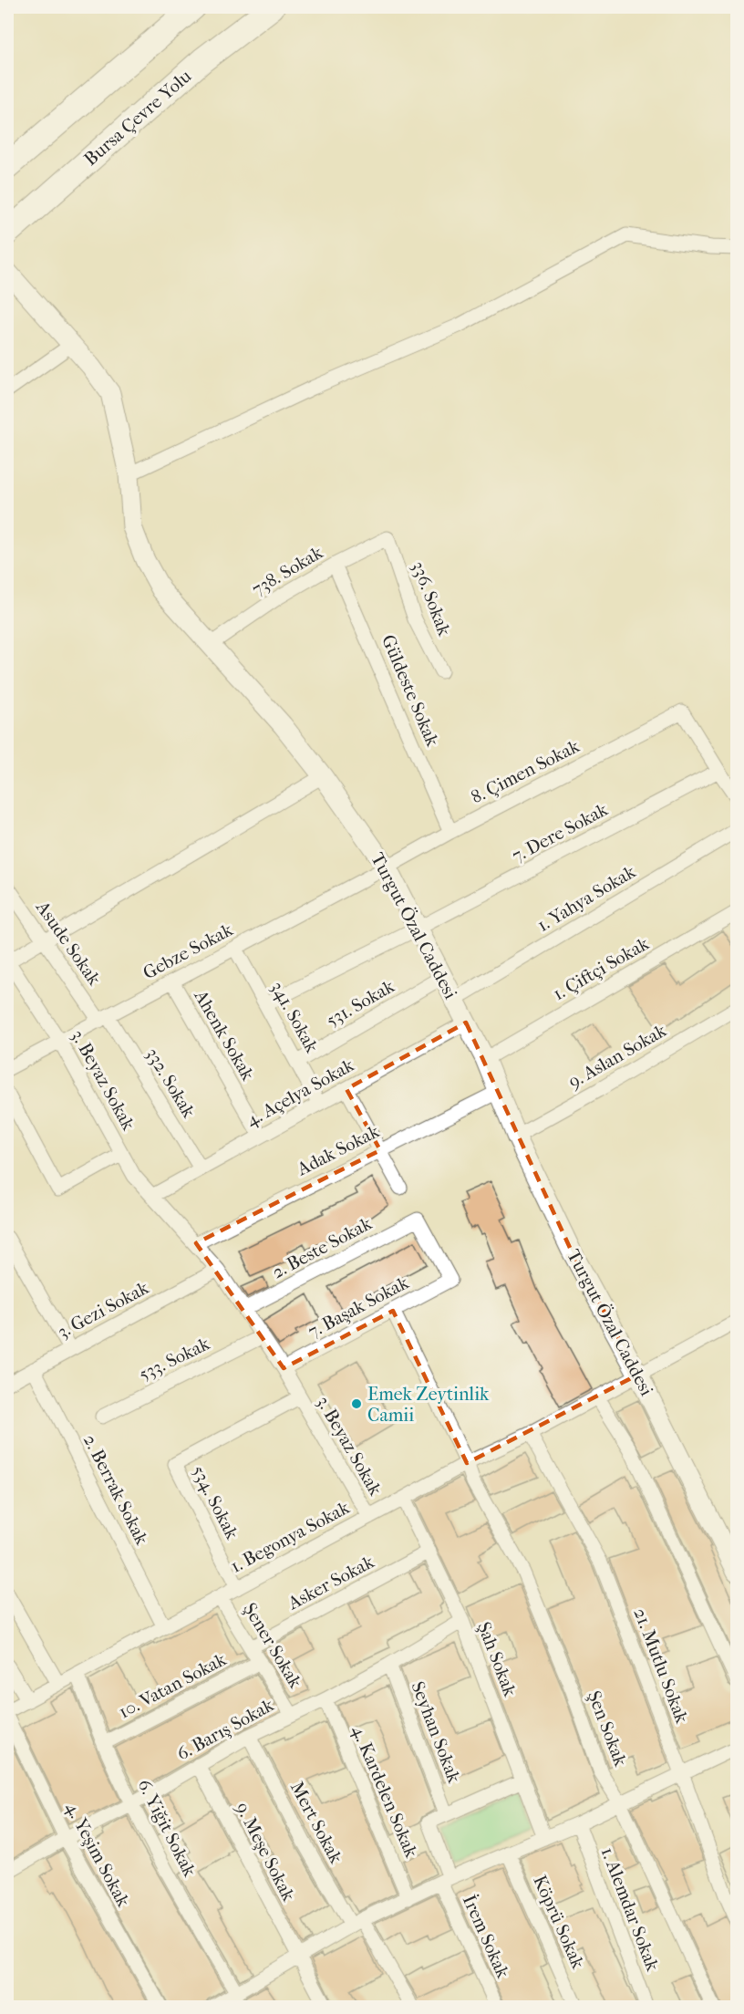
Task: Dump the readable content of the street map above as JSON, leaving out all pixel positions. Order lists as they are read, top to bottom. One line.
{"streets":{"highway":["Bursa Çevre Yolu"],"street":["738. Sokak","336. Sokak","Güldeste Sokak","8. Çimen Sokak","7. Dere Sokak","1. Yahya Sokak","Turgut Özal Caddesi","Asude Sokak","Gebze Sokak","1. Çiftçi Sokak","531. Sokak","341. Sokak","Ahenk Sokak","9. Aslan Sokak","3. Beyaz Sokak","332. Sokak","4. Açelya Sokak","Adak Sokak","2. Beste Sokak","7. Başak Sokak","3. Gezi Sokak","533. Sokak","2. Berrak Sokak","534. Sokak","1. Begonya Sokak","Asker Sokak","Şener Sokak","Şah Sokak","21. Mutlu Sokak","10. Vatan Sokak","Şen Sokak","6. Barış Sokak","Seyhan Sokak","4. Kardelen Sokak","Mert Sokak","6. Yiğit Sokak","9. Meşe Sokak","4. Yeşim Sokak","1. Alemdar Sokak","Köprü Sokak","İrem Sokak"]},"crossings":[["738. Sokak","336. Sokak"],["738. Sokak","Güldeste Sokak"],["738. Sokak","Turgut Özal Caddesi"],["Güldeste Sokak","8. Çimen Sokak"],["8. Çimen Sokak","7. Dere Sokak"],["8. Çimen Sokak","Turgut Özal Caddesi"],["8. Çimen Sokak","Gebze Sokak"],["7. Dere Sokak","Turgut Özal Caddesi"],["7. Dere Sokak","341. Sokak"],["1. Yahya Sokak","Turgut Özal Caddesi"],["Turgut Özal Caddesi","Gebze Sokak"],["Turgut Özal Caddesi","1. Çiftçi Sokak"],["Turgut Özal Caddesi","531. Sokak"],["Turgut Özal Caddesi","9. Aslan Sokak"],["Turgut Özal Caddesi","3. Beyaz Sokak"],["Turgut Özal Caddesi","4. Açelya Sokak"],["Turgut Özal Caddesi","Adak Sokak"],["Turgut Özal Caddesi","1. Begonya Sokak"],["Asude Sokak","Gebze Sokak"],["Asude Sokak","3. Beyaz Sokak"],["Asude Sokak","332. Sokak"],["Gebze Sokak","341. Sokak"],["Gebze Sokak","Ahenk Sokak"],["Gebze Sokak","3. Beyaz Sokak"],["Gebze Sokak","332. Sokak"],["531. Sokak","341. Sokak"],["341. Sokak","4. Açelya Sokak"],["Ahenk Sokak","4. Açelya Sokak"],["3. Beyaz Sokak","4. Açelya Sokak"],["3. Beyaz Sokak","Adak Sokak"],["3. Beyaz Sokak","2. Beste Sokak"],["3. Beyaz Sokak","7. Başak Sokak"],["3. Beyaz Sokak","3. Gezi Sokak"],["3. Beyaz Sokak","533. Sokak"],["3. Beyaz Sokak","534. Sokak"],["3. Beyaz Sokak","1. Begonya Sokak"],["332. Sokak","4. Açelya Sokak"],["2. Beste Sokak","7. Başak Sokak"],["7. Başak Sokak","Şen Sokak"],["3. Gezi Sokak","2. Berrak Sokak"],["2. Berrak Sokak","1. Begonya Sokak"],["534. Sokak","1. Begonya Sokak"],["1. Begonya Sokak","Şener Sokak"],["1. Begonya Sokak","Şah Sokak"],["1. Begonya Sokak","21. Mutlu Sokak"],["1. Begonya Sokak","Şen Sokak"],["1. Begonya Sokak","6. Yiğit Sokak"],["Asker Sokak","Şener Sokak"],["Asker Sokak","Şah Sokak"],["Şener Sokak","10. Vatan Sokak"],["Şener Sokak","6. Barış Sokak"],["Şah Sokak","6. Barış Sokak"],["10. Vatan Sokak","6. Yiğit Sokak"],["6. Barış Sokak","Seyhan Sokak"],["6. Barış Sokak","4. Kardelen Sokak"],["6. Barış Sokak","Mert Sokak"],["6. Barış Sokak","6. Yiğit Sokak"],["6. Barış Sokak","9. Meşe Sokak"],["6. Barış Sokak","4. Yeşim Sokak"],["Seyhan Sokak","İrem Sokak"]],"places":["Emek Zeytinlik Camii"]}
